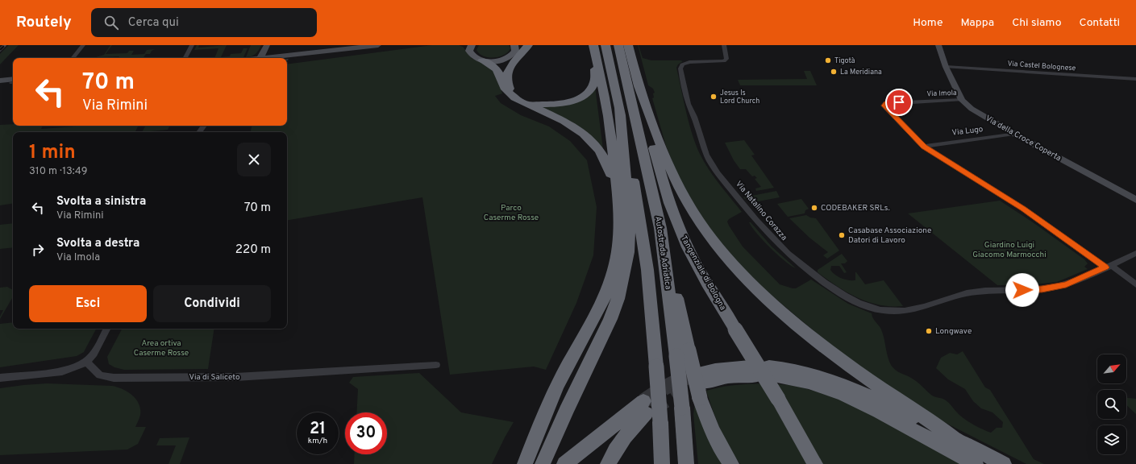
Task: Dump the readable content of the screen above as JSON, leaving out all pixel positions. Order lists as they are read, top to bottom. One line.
{"streets":{"highway":["Autostrada Adriatica","Tangenziale di Bologna"],"street":["Via Castel Bolognese","Via Imola","Via Lugo","Via della Croce Coperta","Via Natalino Corazza","Via di Saliceto"]},"crossings":[["Via Castel Bolognese","Via della Croce Coperta"],["Via Imola","Via Lugo"],["Via Imola","Via della Croce Coperta"],["Via Lugo","Via della Croce Coperta"]],"parks":["Parco Caserme Rosse","Giardino Luigi Giacomo Marmocchi","Area ortiva Caserme Rosse"],"places":["Tigotà","La Meridiana","Jesus Is Lord Church","CODEBAKER SRLs.","Casabase Associazione Datori di Lavoro","Longwave"],"north":"top right","page":{"header":"Routely","search":"Cerca qui","nav":["Home","Mappa","Chi siamo","Contatti"],"turn":["70 m","Via Rimini"],"heading":["1 min","310 m · 13:49"],"list":[{"name":"Svolta a sinistra","note":"Via Rimini","value":"70 m"},{"name":"Svolta a destra","note":"Via Imola","value":"220 m"}],"buttons":["Esci","Condividi"],"speed":"21 km/h","limit":"30"}}
